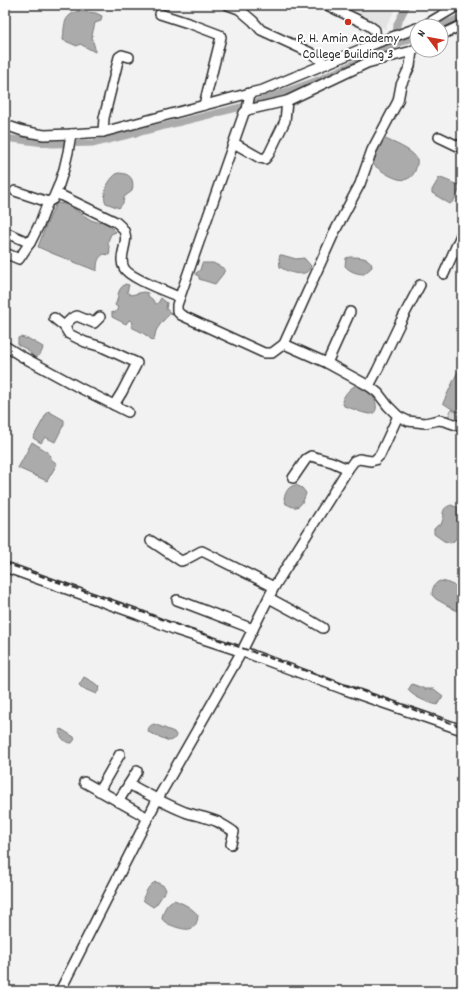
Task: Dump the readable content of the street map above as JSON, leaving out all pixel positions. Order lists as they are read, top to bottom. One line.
{"places":["P. H. Amin Academy College Building 3"],"north":"top left"}
